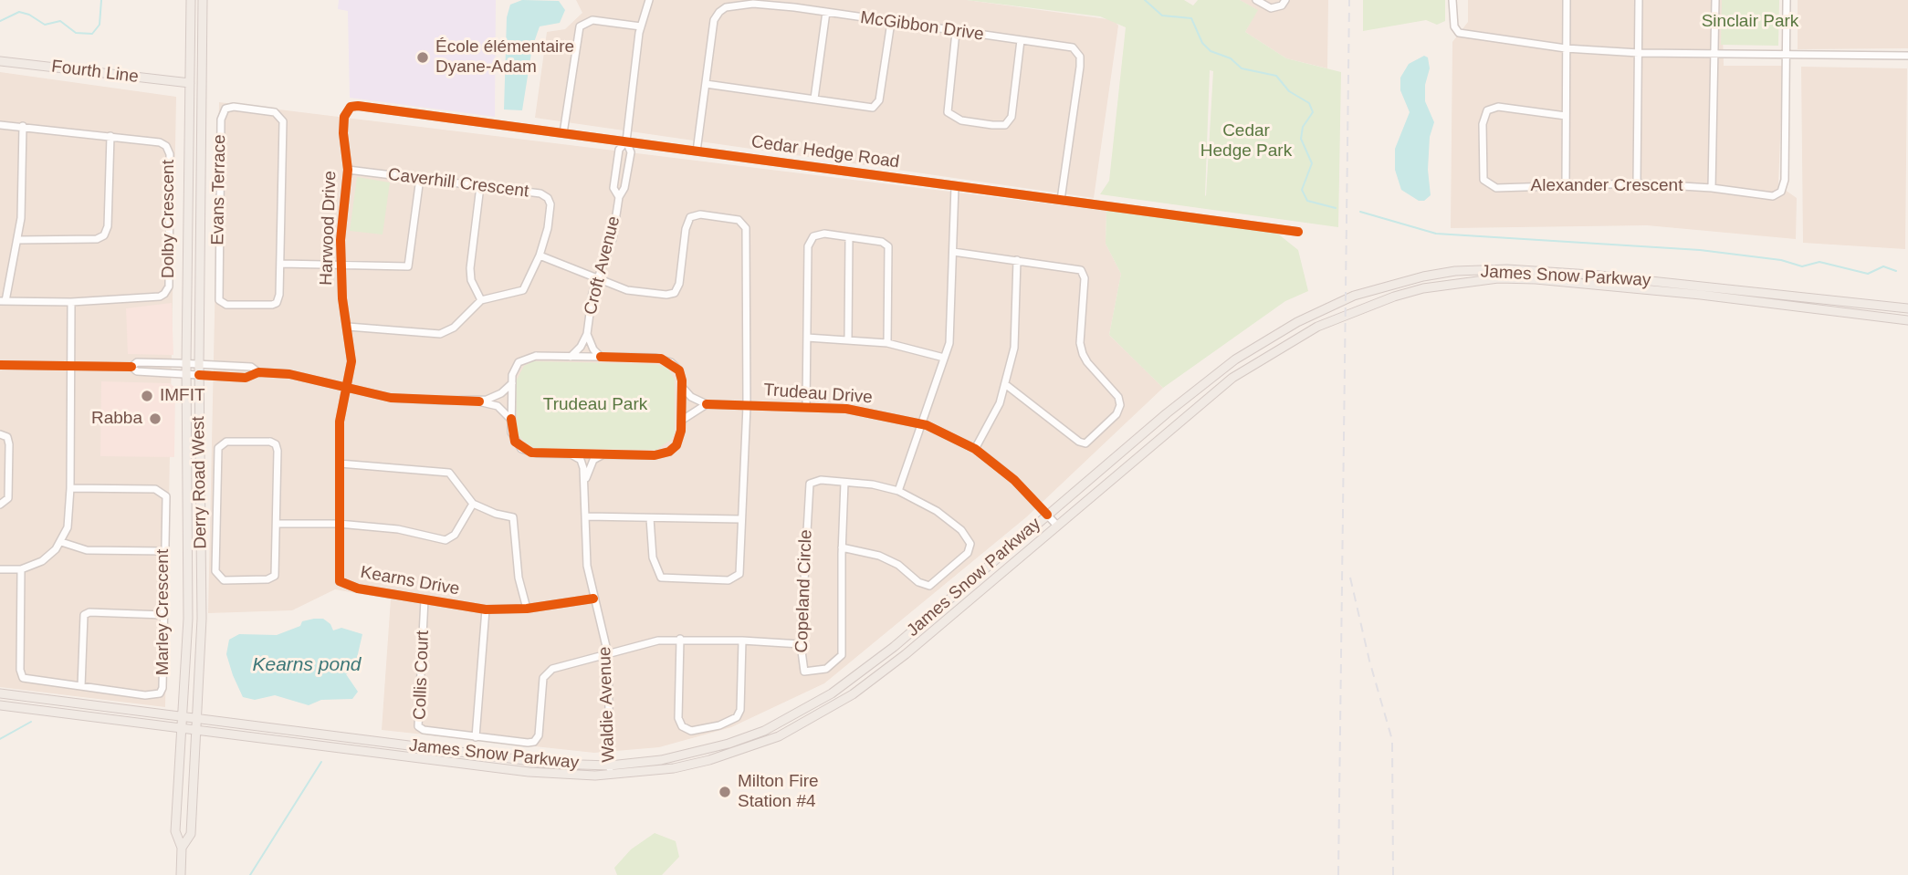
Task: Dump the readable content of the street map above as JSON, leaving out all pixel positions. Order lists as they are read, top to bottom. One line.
{"streets":{"main road":["Fourth Line","James Snow Parkway","Derry Road West"],"street":["McGibbon Drive","Cedar Hedge Road","Caverhill Crescent","Alexander Crescent","Evans Terrace","Dolby Crescent","Harwood Drive","Croft Avenue","Trudeau Drive","Kearns Drive","Copeland Circle","Marley Crescent","Collis Court","Waldie Avenue"]},"crossings":[["McGibbon Drive","Cedar Hedge Road"],["Fourth Line","Derry Road West"],["Cedar Hedge Road","Harwood Drive"],["Cedar Hedge Road","Croft Avenue"],["Caverhill Crescent","Harwood Drive"],["Harwood Drive","Kearns Drive"],["James Snow Parkway","Trudeau Drive"],["James Snow Parkway","Derry Road West"],["James Snow Parkway","Waldie Avenue"],["Kearns Drive","Collis Court"],["Kearns Drive","Waldie Avenue"],["Collis Court","Waldie Avenue"]],"water":["Kearns pond"],"parks":["Sinclair Park","Cedar Hedge Park","Trudeau Park"],"places":["École élémentaire Dyane-Adam","IMFIT","Rabba","Milton Fire Station #4"]}
